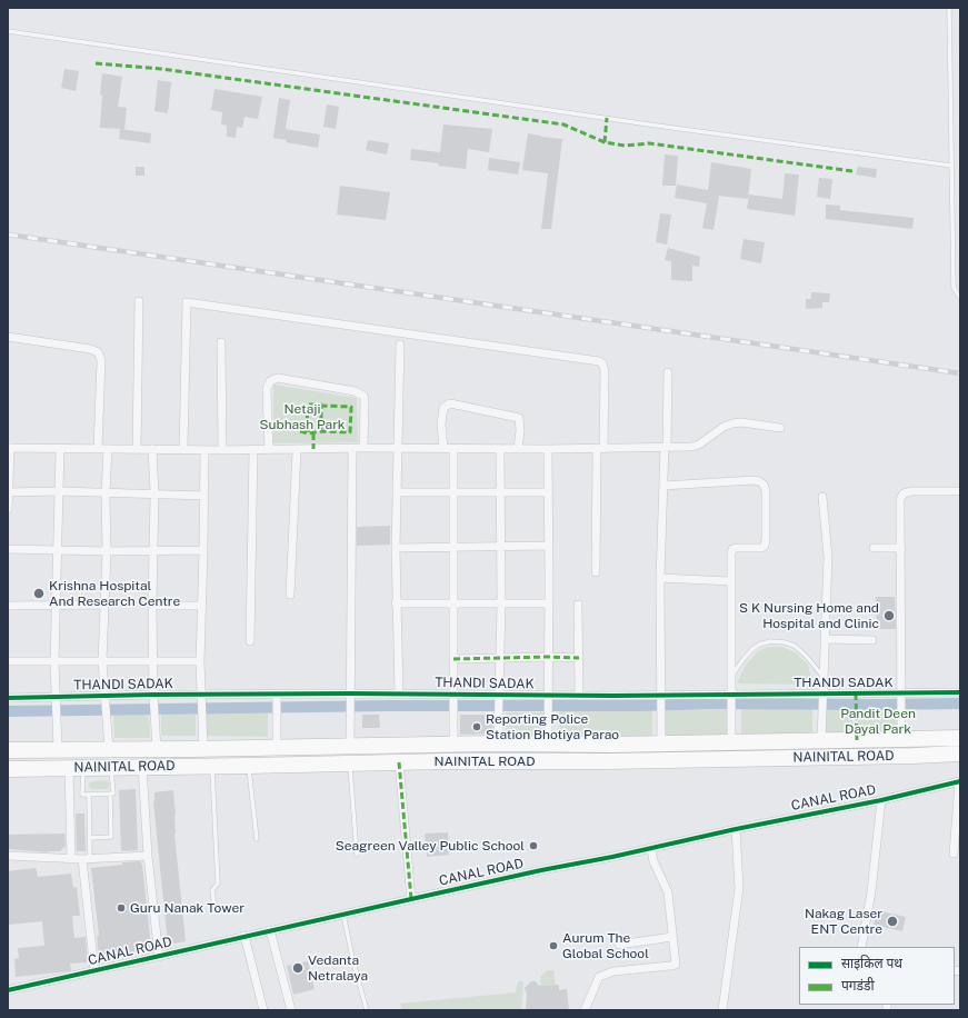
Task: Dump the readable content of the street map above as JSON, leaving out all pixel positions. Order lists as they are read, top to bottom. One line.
{"streets":{"highway":["NAINITAL ROAD"],"street":["THANDI SADAK","CANAL ROAD"]},"parks":["Netaji Subhash Park","Pandit Deen Dayal Park"],"places":["Krishna Hospital And Research Centre","S K Nursing Home and Hospital and Clinic","Reporting Police Station Bhotiya Parao","Seagreen Valley Public School","Guru Nanak Tower","Nakag Laser ENT Centre","Aurum The Global School","Vedanta Netralaya"],"legend":["साइकिल पथ","पगडंडी"]}
